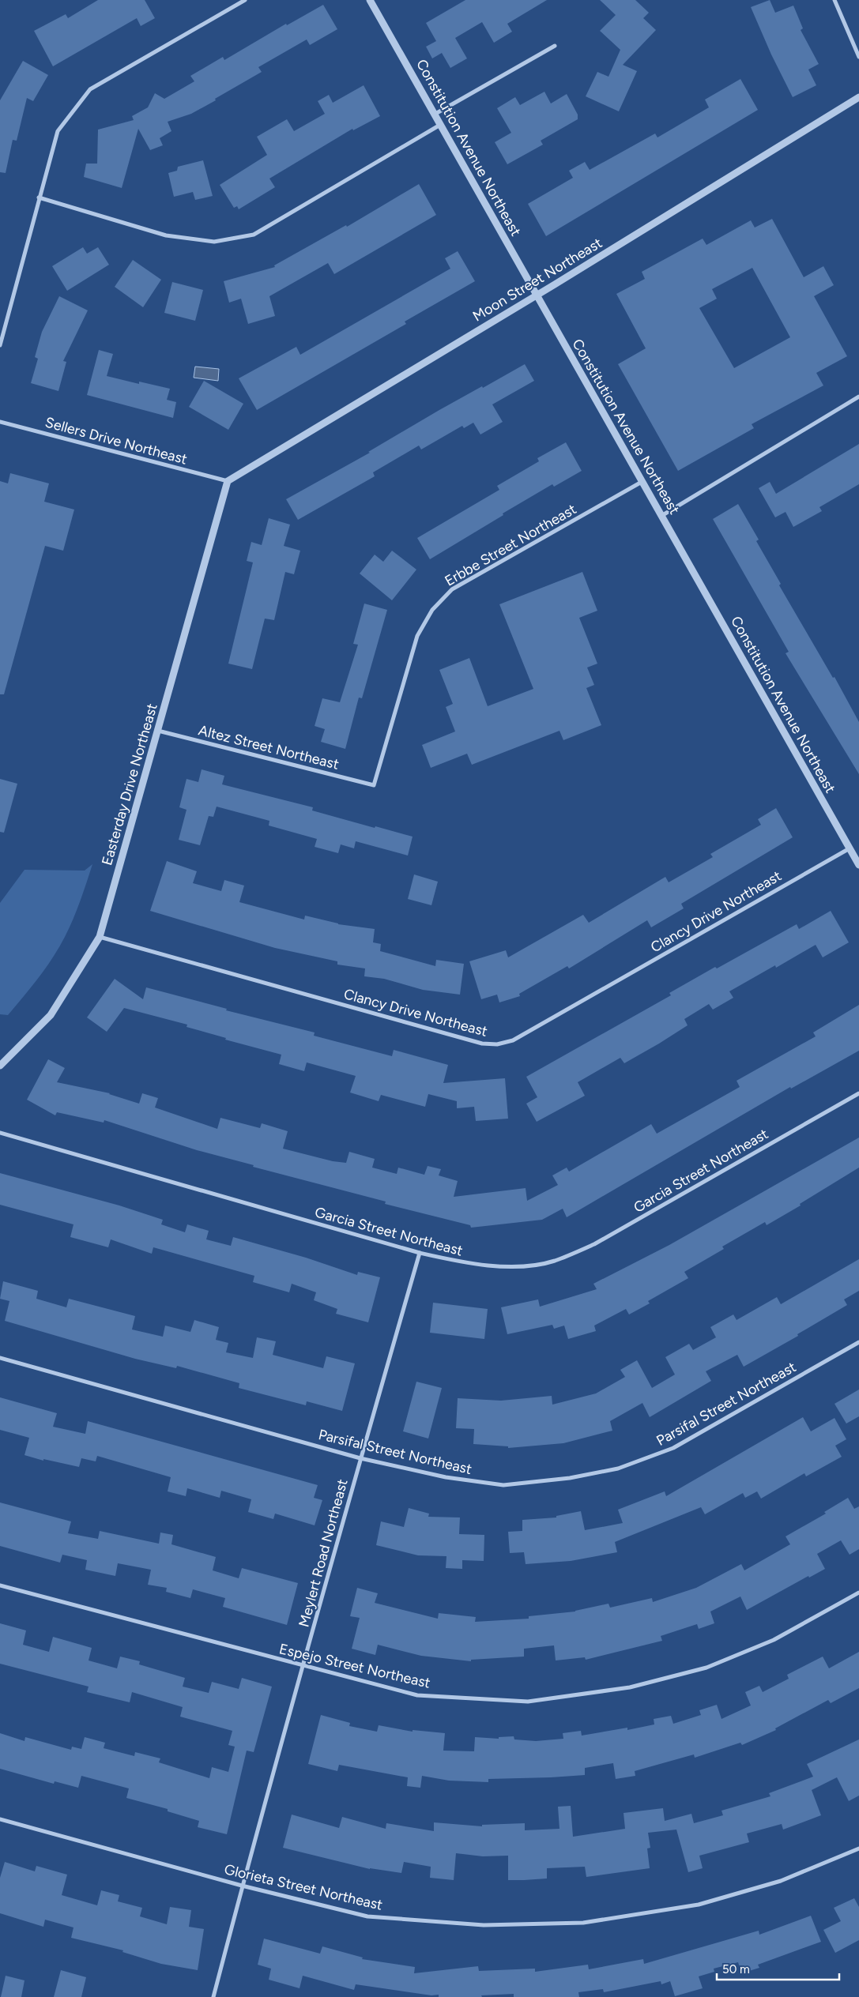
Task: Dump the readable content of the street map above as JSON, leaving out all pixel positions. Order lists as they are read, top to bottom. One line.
{"streets":{"street":["Constitution Avenue Northeast","Moon Street Northeast","Sellers Drive Northeast","Erbbe Street Northeast","Altez Street Northeast","Easterday Drive Northeast","Clancy Drive Northeast","Garcia Street Northeast","Parsifal Street Northeast","Meylert Road Northeast","Espejo Street Northeast","Glorieta Street Northeast"]},"crossings":[["Constitution Avenue Northeast","Moon Street Northeast"],["Constitution Avenue Northeast","Erbbe Street Northeast"],["Constitution Avenue Northeast","Clancy Drive Northeast"],["Moon Street Northeast","Sellers Drive Northeast"],["Moon Street Northeast","Easterday Drive Northeast"],["Sellers Drive Northeast","Easterday Drive Northeast"],["Erbbe Street Northeast","Altez Street Northeast"],["Altez Street Northeast","Easterday Drive Northeast"],["Easterday Drive Northeast","Clancy Drive Northeast"],["Garcia Street Northeast","Meylert Road Northeast"],["Parsifal Street Northeast","Meylert Road Northeast"],["Meylert Road Northeast","Espejo Street Northeast"],["Meylert Road Northeast","Glorieta Street Northeast"]],"scale_bar":"50 m"}
